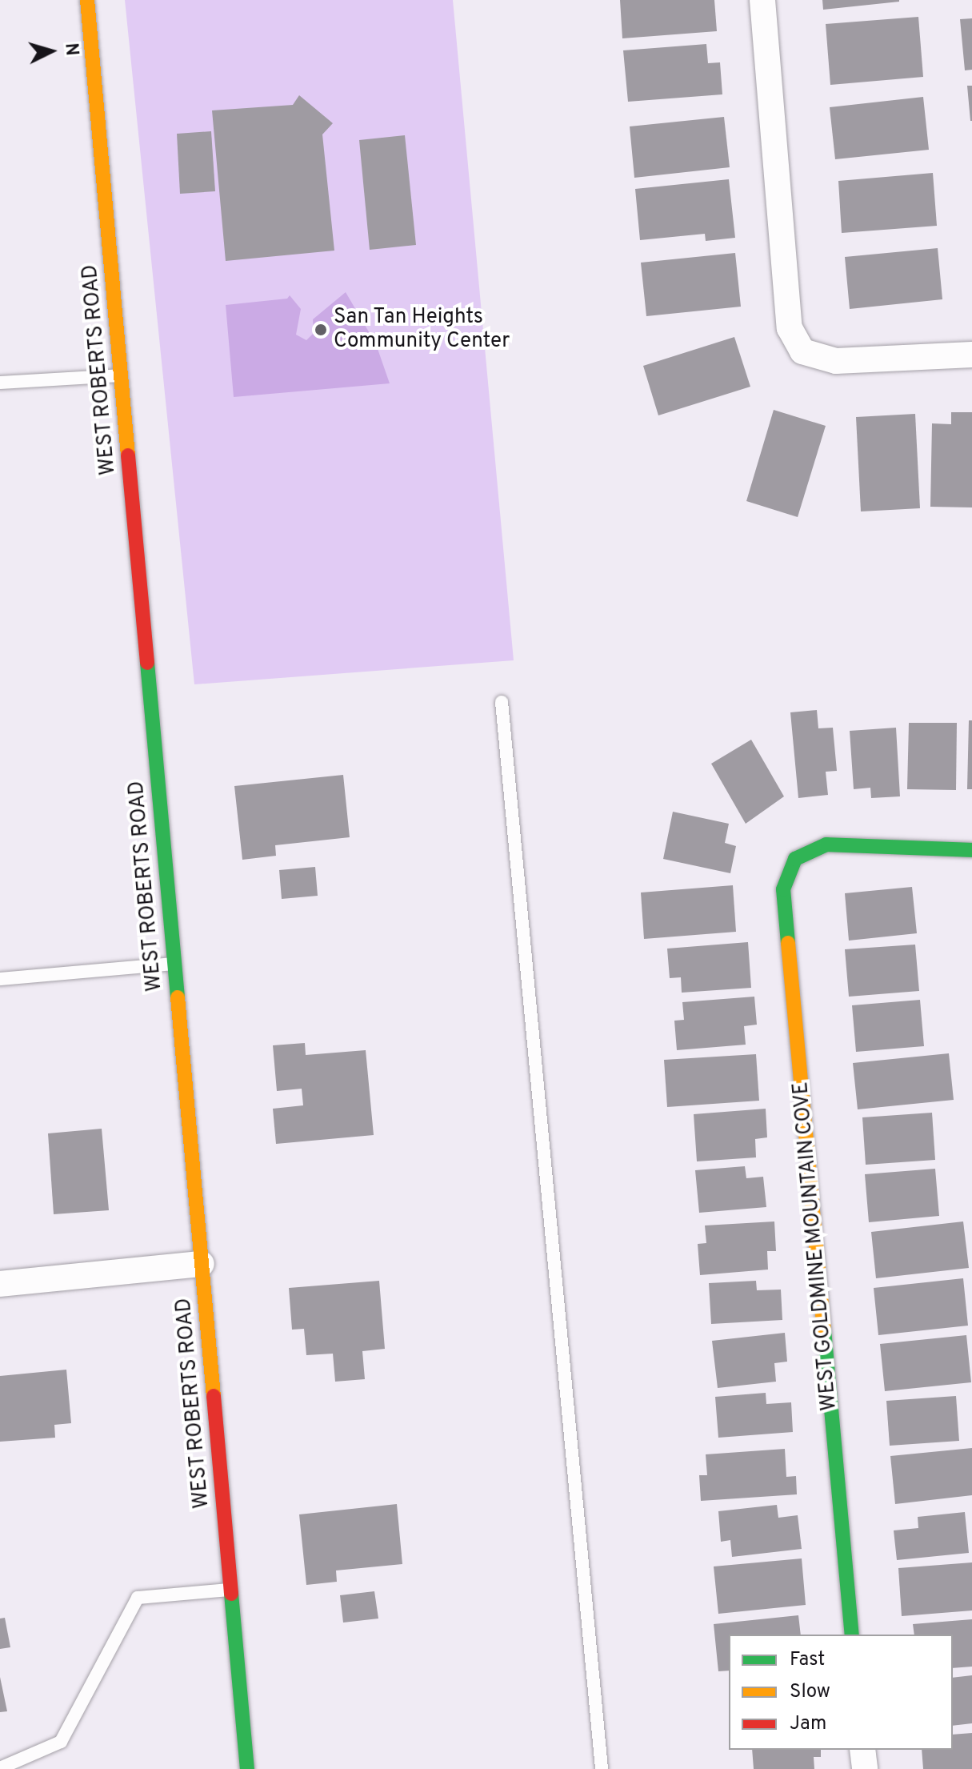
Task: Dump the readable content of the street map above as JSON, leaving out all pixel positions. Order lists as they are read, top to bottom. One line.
{"streets":{"street":["WEST ROBERTS ROAD","WEST GOLDMINE MOUNTAIN COVE"]},"places":["San Tan Heights Community Center"],"legend":["Fast","Slow","Jam"],"north":"right"}
